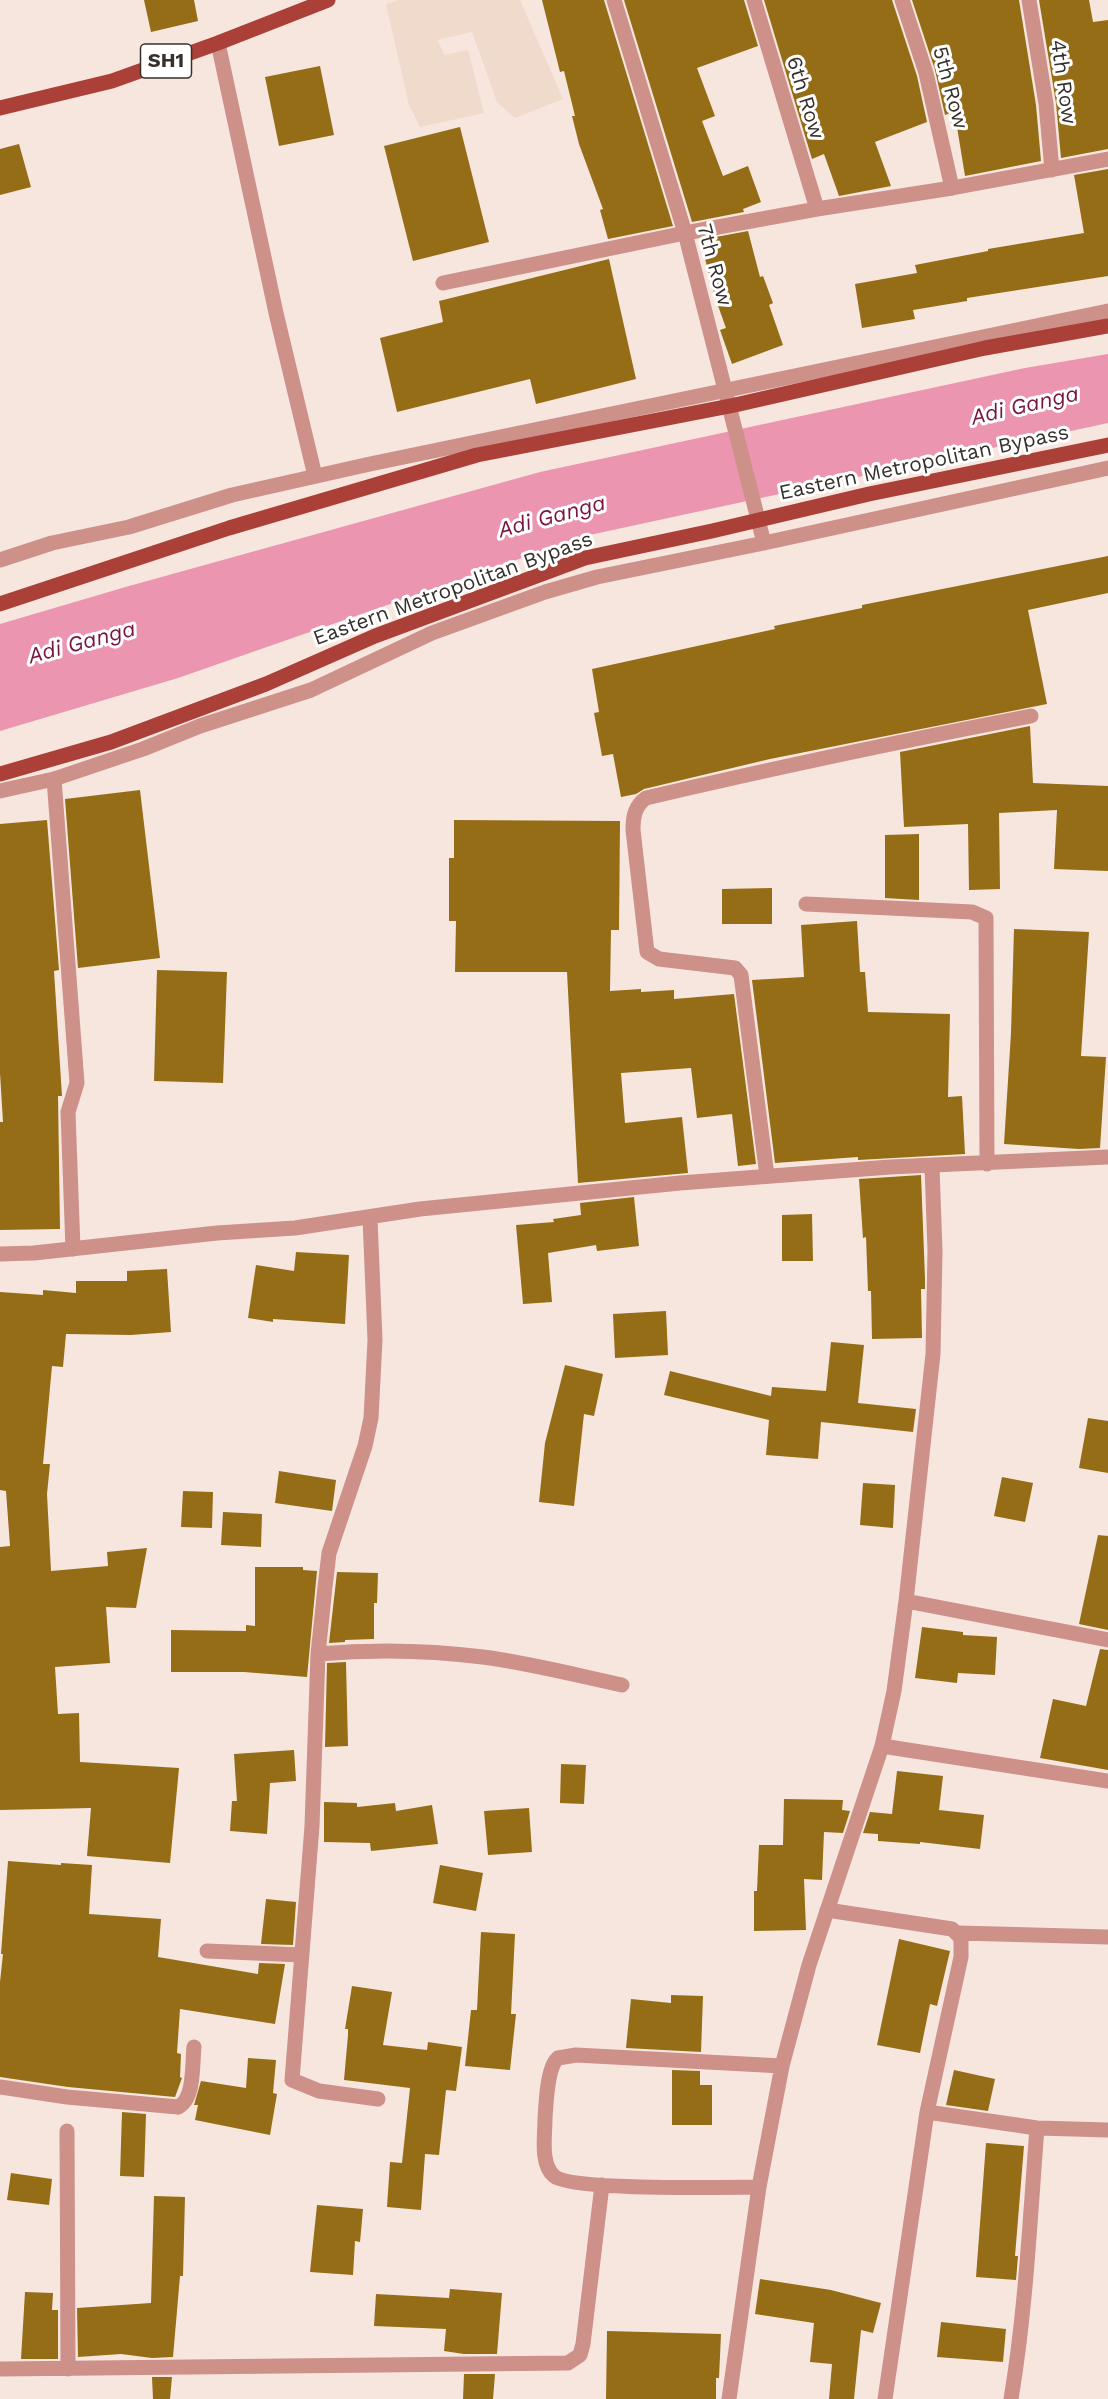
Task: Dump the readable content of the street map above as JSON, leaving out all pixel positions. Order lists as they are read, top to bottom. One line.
{"streets":{"main road":["SH1","Eastern Metropolitan Bypass"],"street":["4th Row","5th Row","6th Row","7th Row"]},"water":["Adi Ganga"]}
